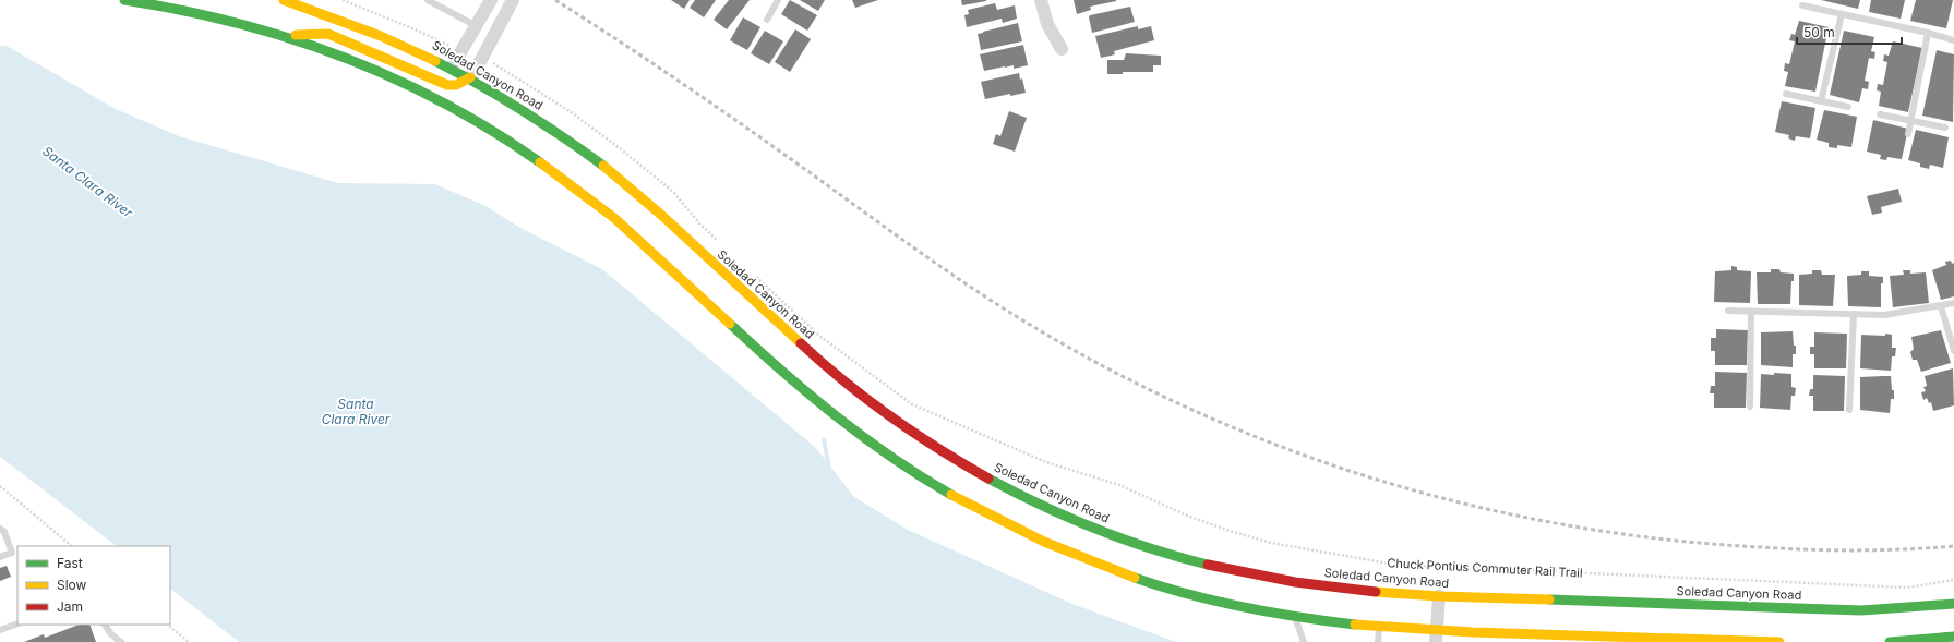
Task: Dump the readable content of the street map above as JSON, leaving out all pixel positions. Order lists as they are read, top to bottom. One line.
{"streets":{"main road":["Soledad Canyon Road"],"path":["Chuck Pontius Commuter Rail Trail"]},"water":["Santa Clara River"],"legend":["Fast","Slow","Jam"],"scale_bar":"50 m"}
